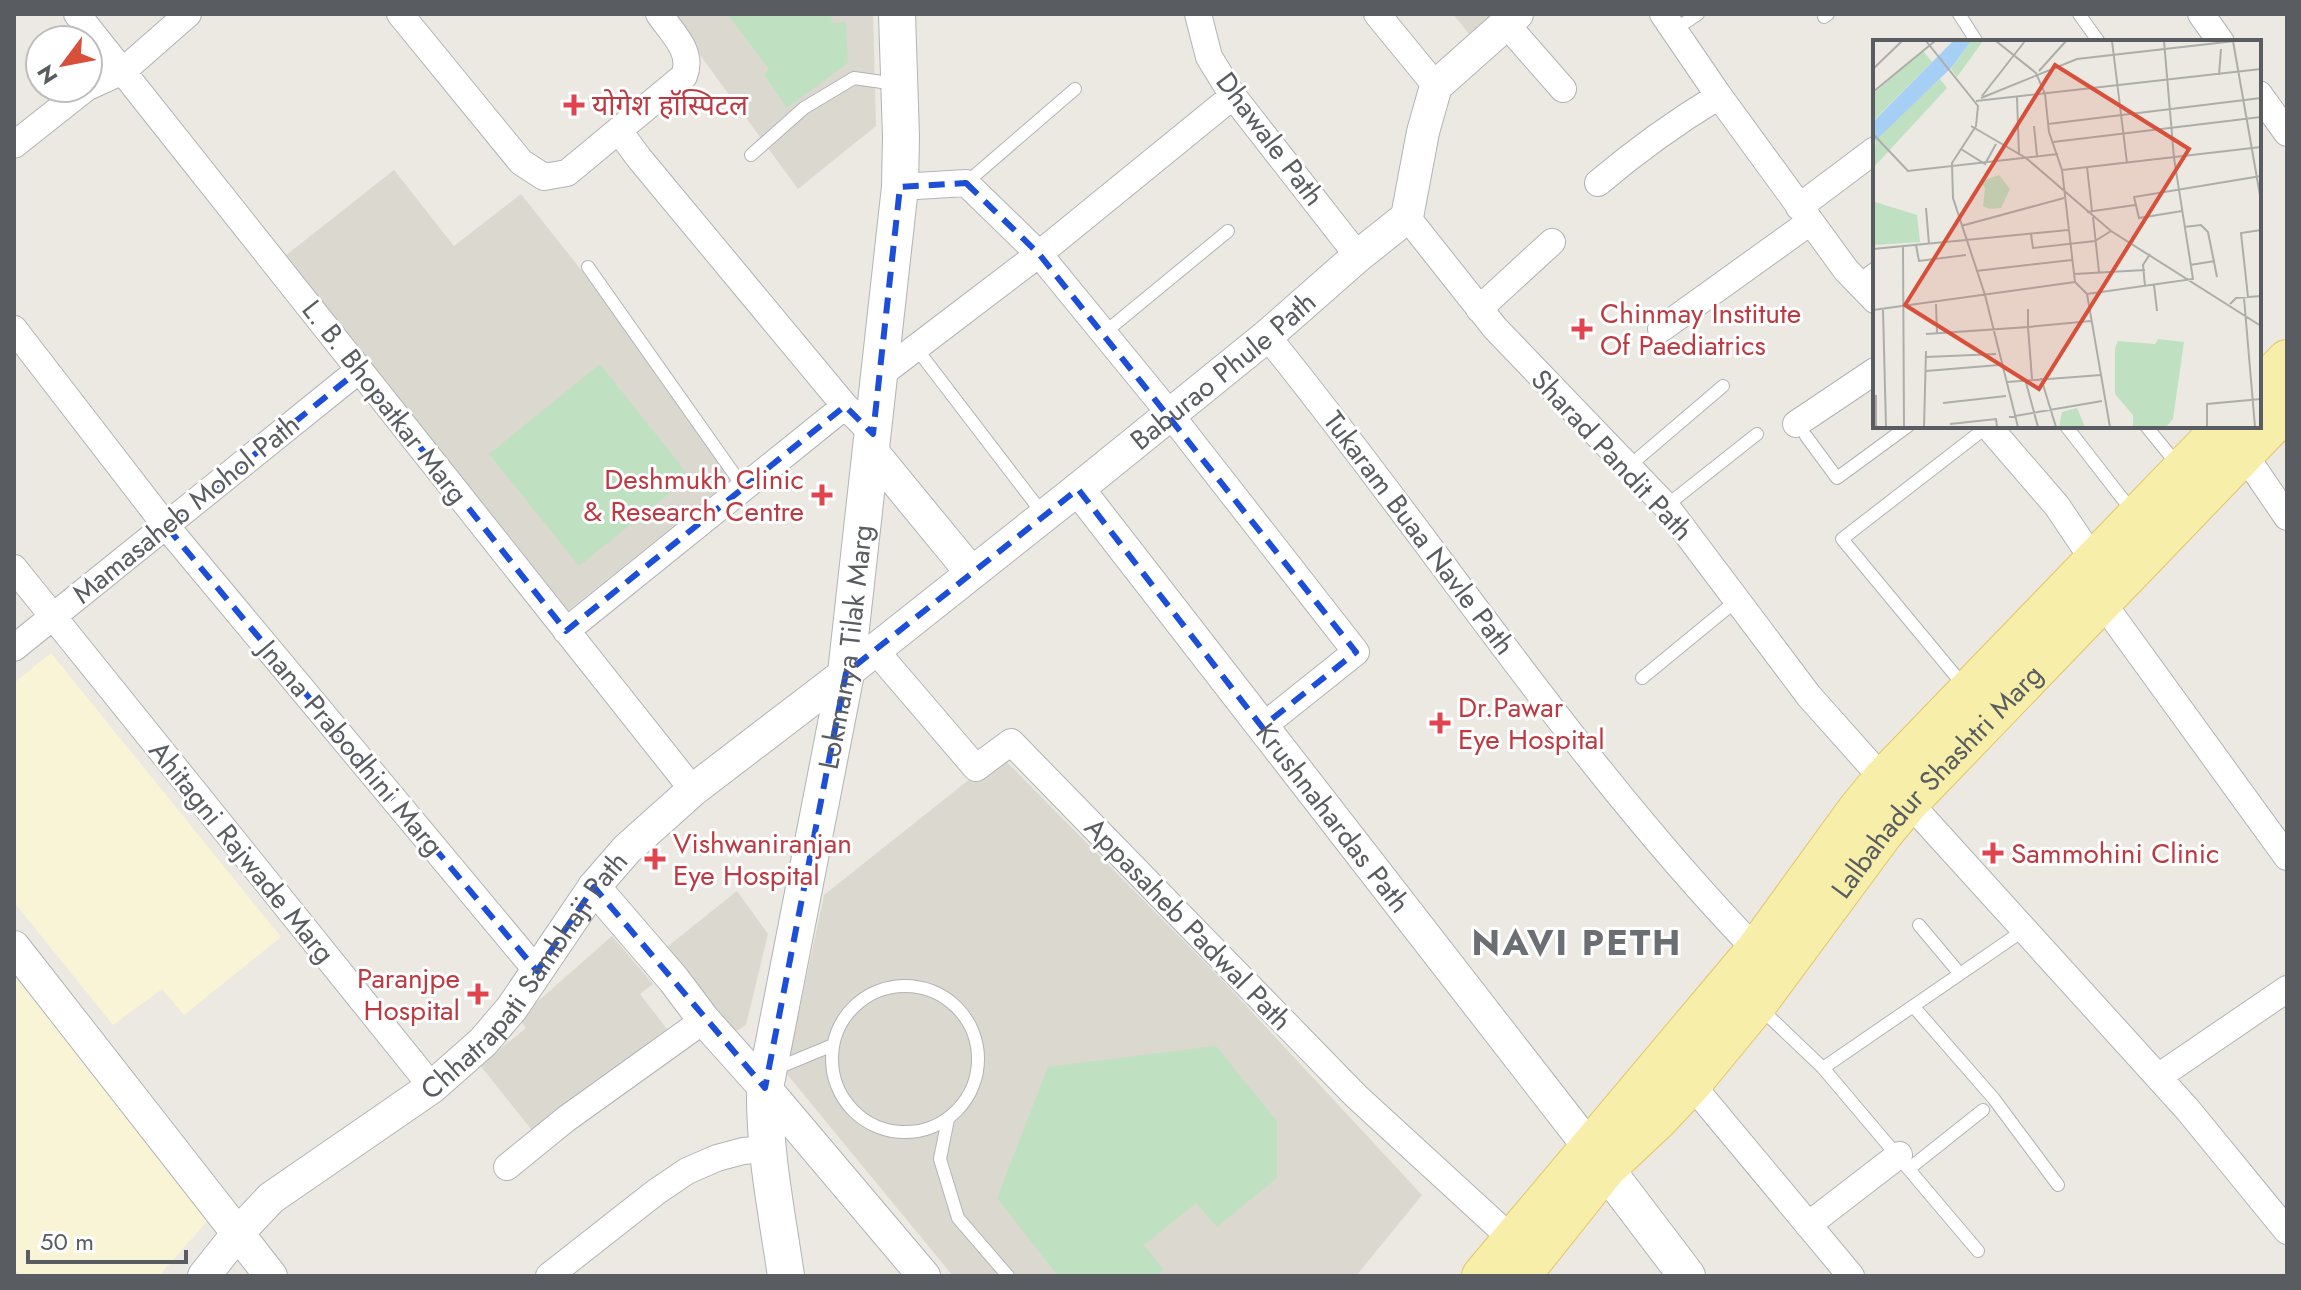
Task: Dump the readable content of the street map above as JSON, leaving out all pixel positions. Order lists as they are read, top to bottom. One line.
{"streets":{"main road":["Lokmanya Tilak Marg","Lalbahadur Shashtri Marg"],"street":["Dhawale Path","Baburao Phule Path","L. B. Bhopatkar Marg","Sharad Pandit Path","Mamasaheb Mohol Path","Tukaram Buaa Navle Path","Jnana Prabodhini Marg","Krushnahardas Path","Ahitagni Rajwade Marg","Appasaheb Padwal Path","Chhatrapati Sambhaji Path"]},"crossings":[["Dhawale Path","Baburao Phule Path"],["Baburao Phule Path","Sharad Pandit Path"],["Baburao Phule Path","Tukaram Buaa Navle Path"],["Baburao Phule Path","Lokmanya Tilak Marg"],["Baburao Phule Path","Krushnahardas Path"],["Baburao Phule Path","Appasaheb Padwal Path"],["Baburao Phule Path","Chhatrapati Sambhaji Path"],["L. B. Bhopatkar Marg","Mamasaheb Mohol Path"],["L. B. Bhopatkar Marg","Chhatrapati Sambhaji Path"],["Sharad Pandit Path","Lalbahadur Shashtri Marg"],["Mamasaheb Mohol Path","Jnana Prabodhini Marg"],["Mamasaheb Mohol Path","Ahitagni Rajwade Marg"],["Tukaram Buaa Navle Path","Lalbahadur Shashtri Marg"],["Lokmanya Tilak Marg","Chhatrapati Sambhaji Path"],["Jnana Prabodhini Marg","Chhatrapati Sambhaji Path"],["Lalbahadur Shashtri Marg","Krushnahardas Path"],["Lalbahadur Shashtri Marg","Appasaheb Padwal Path"],["Ahitagni Rajwade Marg","Chhatrapati Sambhaji Path"]],"districts":["NAVI PETH"],"places":{"health":["योगेश हॉस्पिटल","Chinmay Institute Of Paediatrics","Deshmukh Clinic & Research Centre","Dr.Pawar Eye Hospital","Sammohini Clinic","Vishwaniranjan Eye Hospital","Paranjpe Hospital"]},"scale_bar":"50 m","north":"bottom left"}
